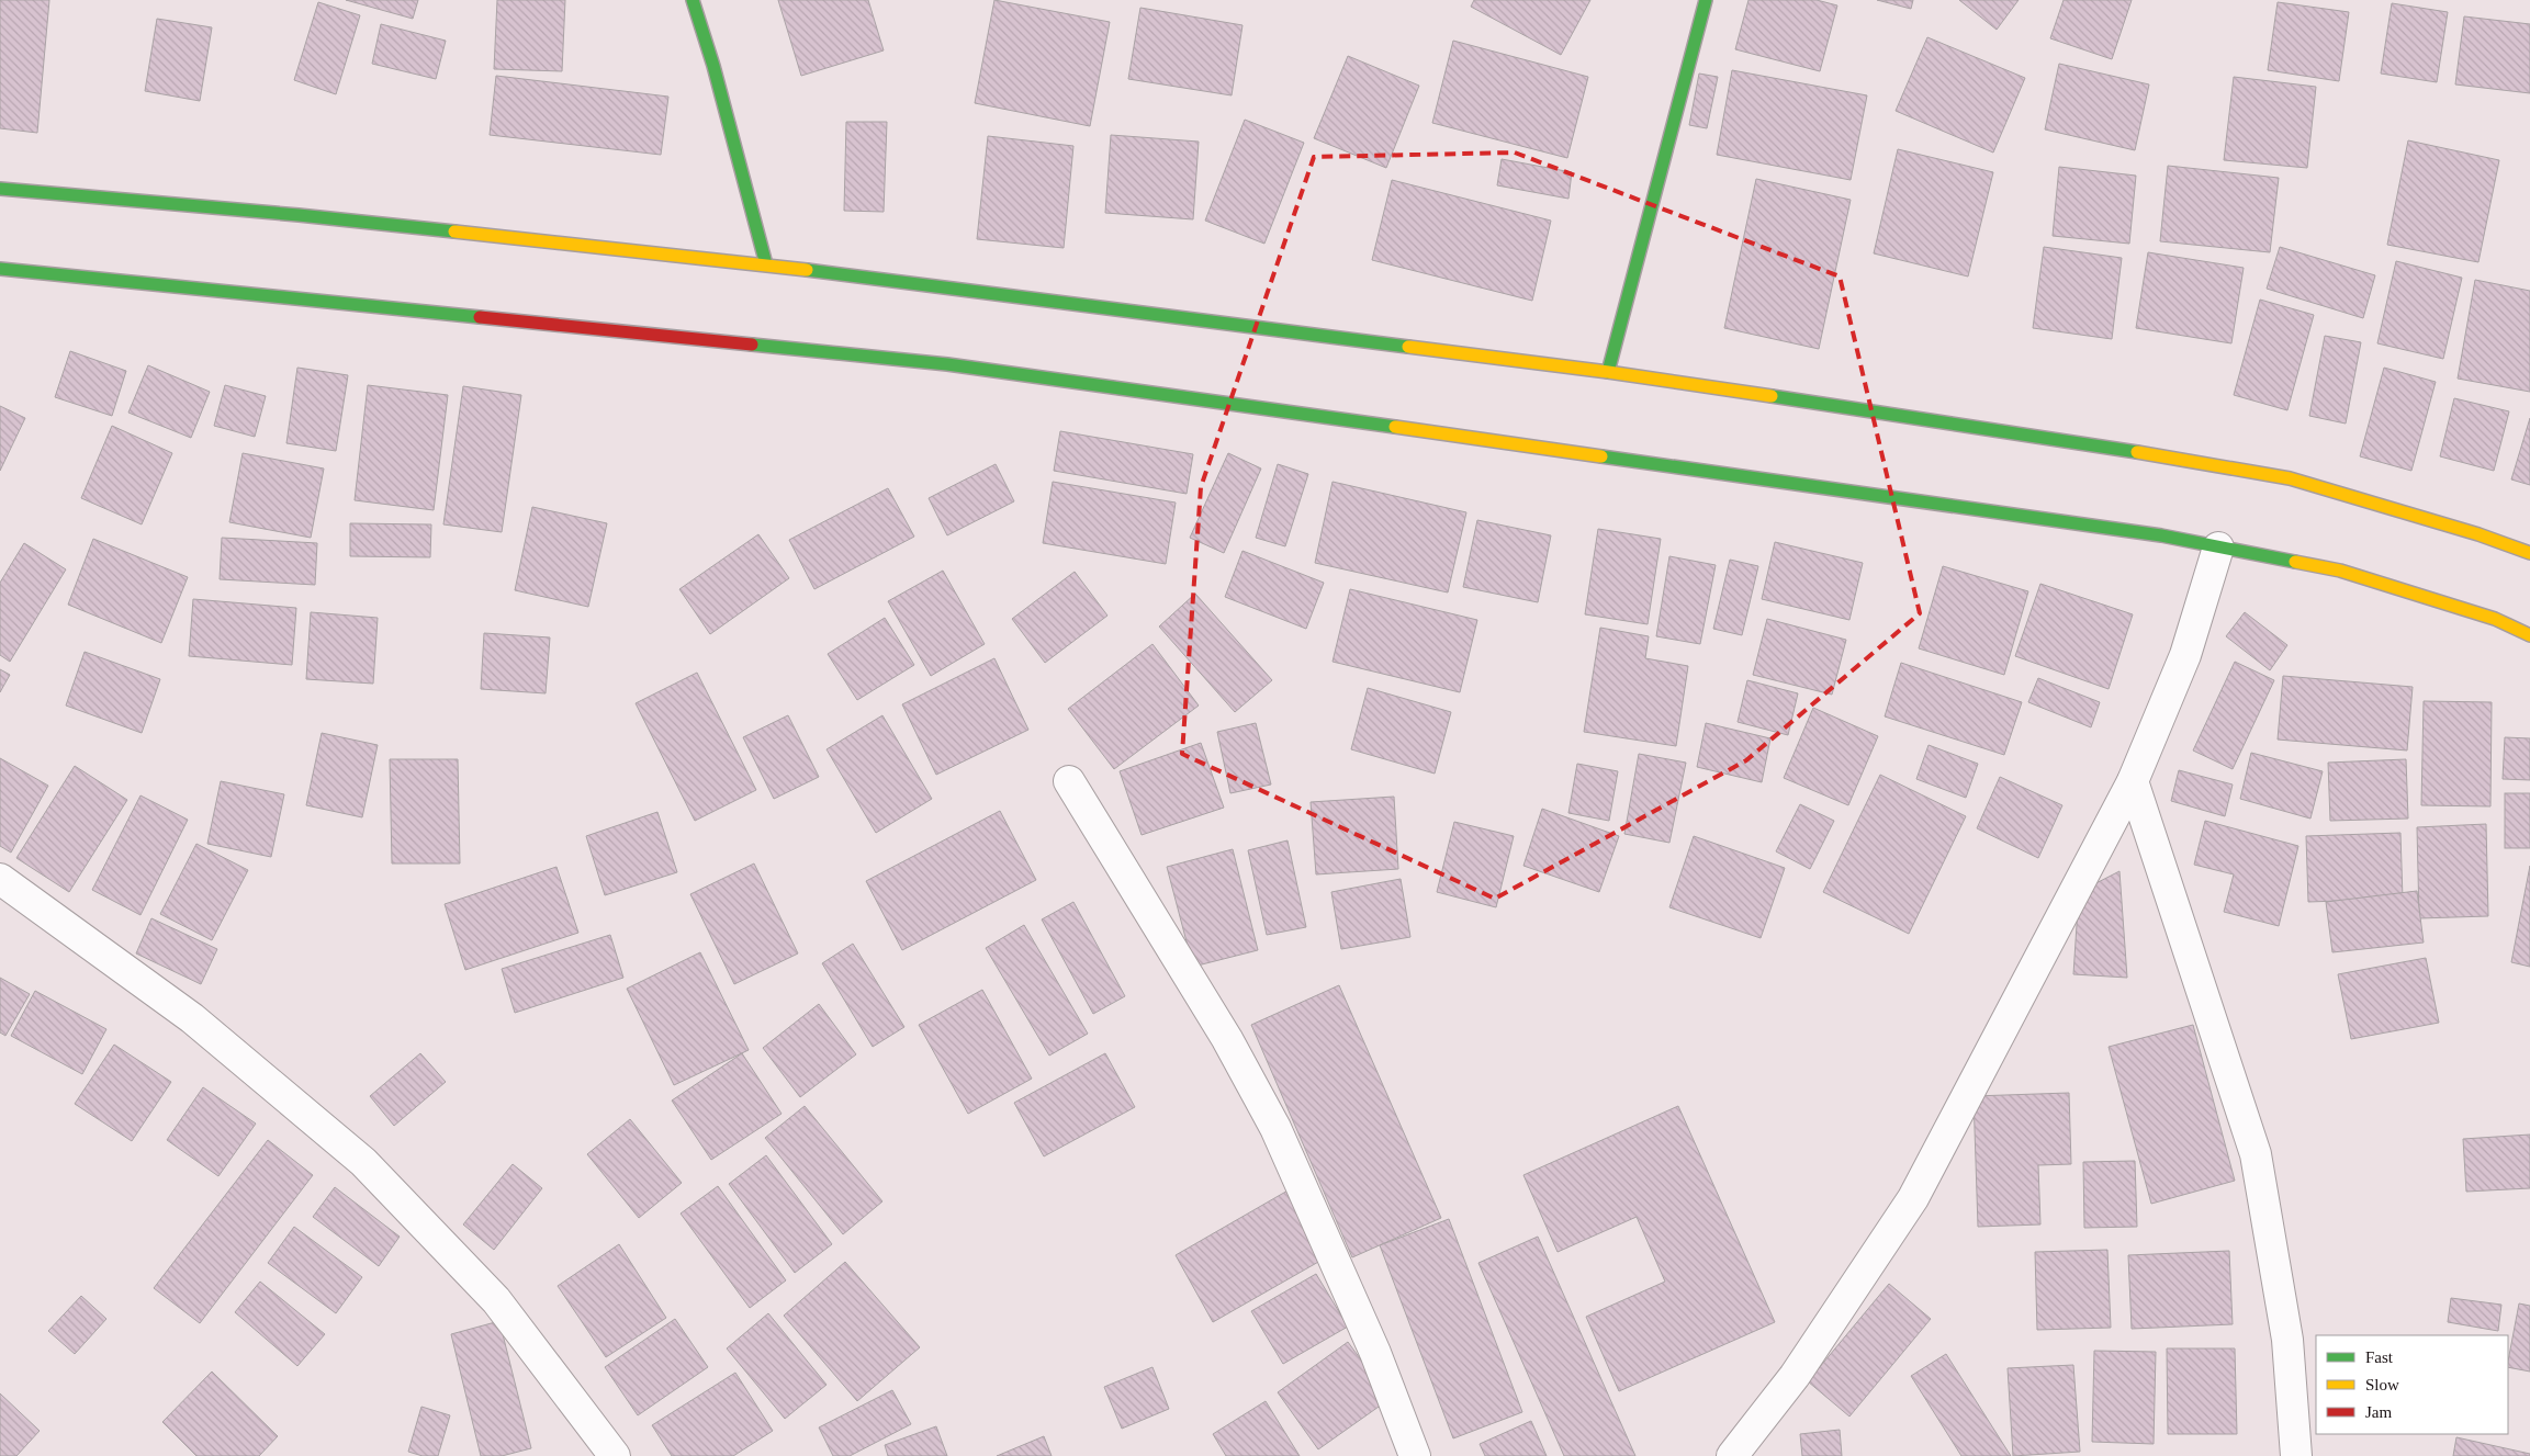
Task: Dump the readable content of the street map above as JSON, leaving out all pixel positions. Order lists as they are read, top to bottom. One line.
{"legend":["Fast","Slow","Jam"]}
